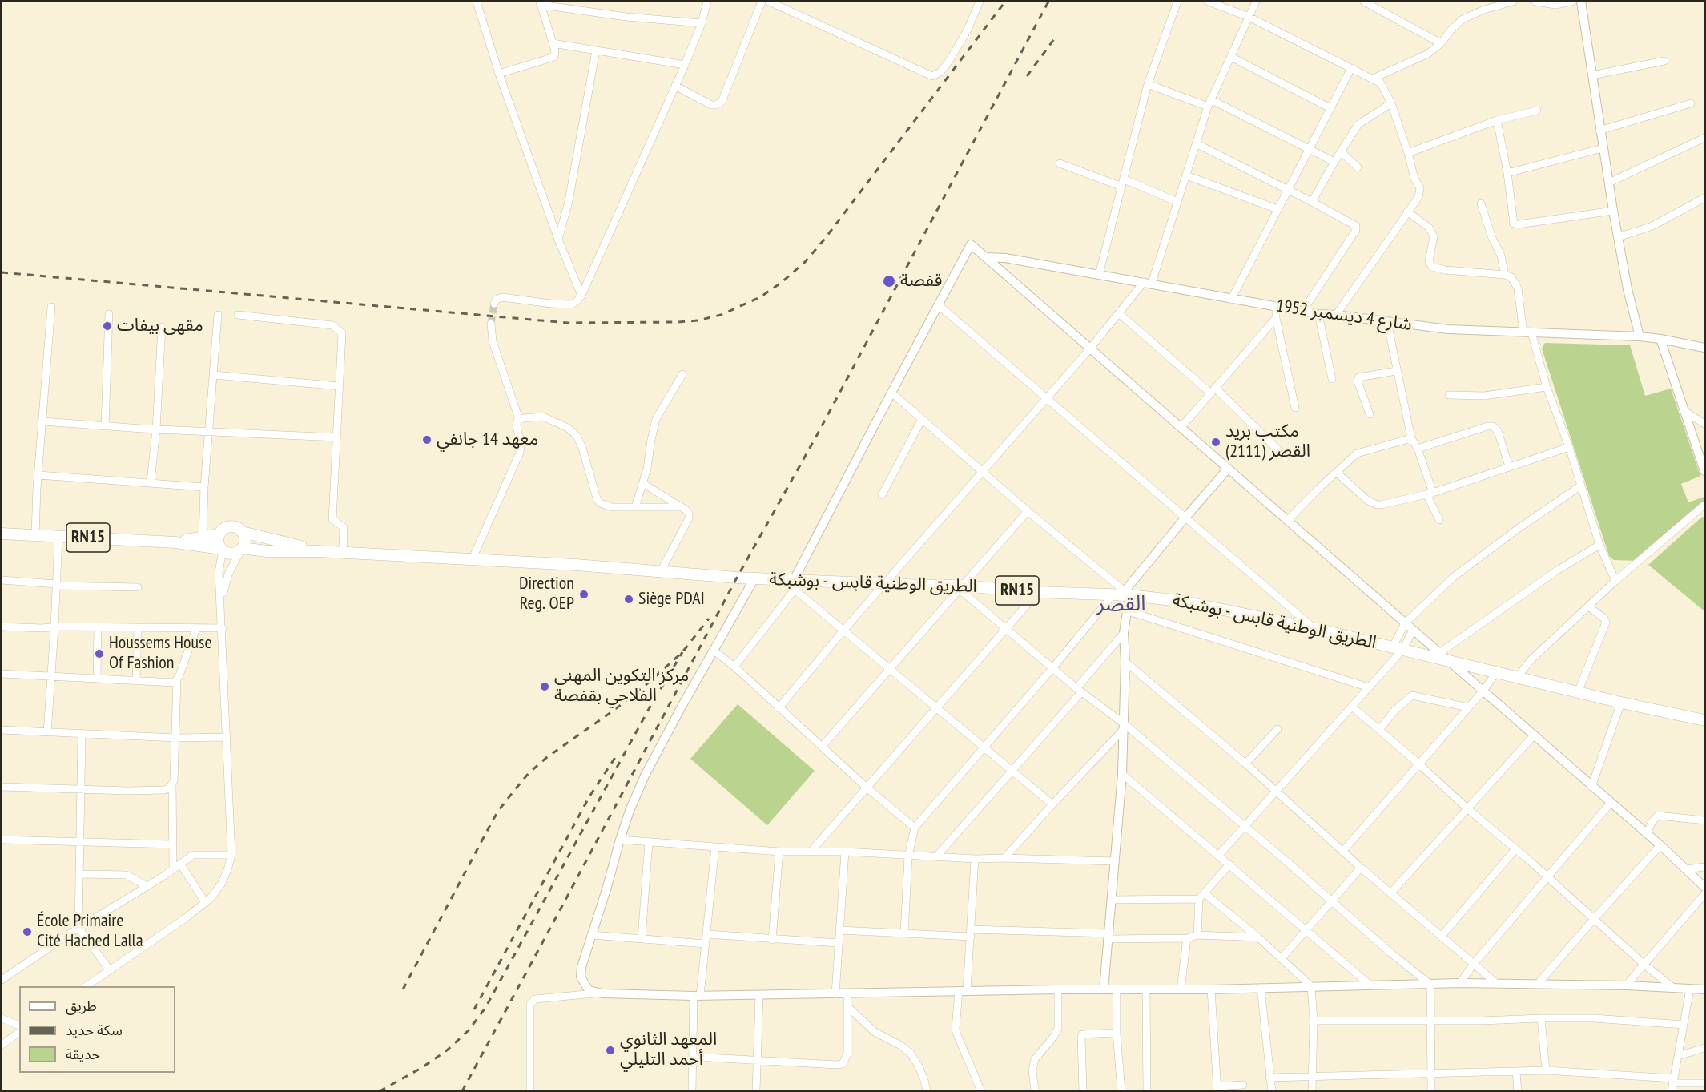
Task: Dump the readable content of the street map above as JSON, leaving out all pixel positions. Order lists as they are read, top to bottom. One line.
{"streets":{"main road":["RN15","الطريق الوطنية قابس - بوشبكة"],"street":["شارع 4 ديسمبر 1952"]},"crossings":[["RN15","الطريق الوطنية قابس - بوشبكة"]],"districts":["القصر"],"places":["قفصة","مقهى بيفات","معهد 14 جانفي","مكتب بريد القصر (2111)","Direction Reg. OEP","Siège PDAI","Houssems House Of Fashion","مركز التكوين المهني الفلاحي بقفصة","École Primaire Cité Hached Lalla","المعهد الثانوي أحمد التليلي"],"legend":["طريق","سكة حديد","حديقة"]}
